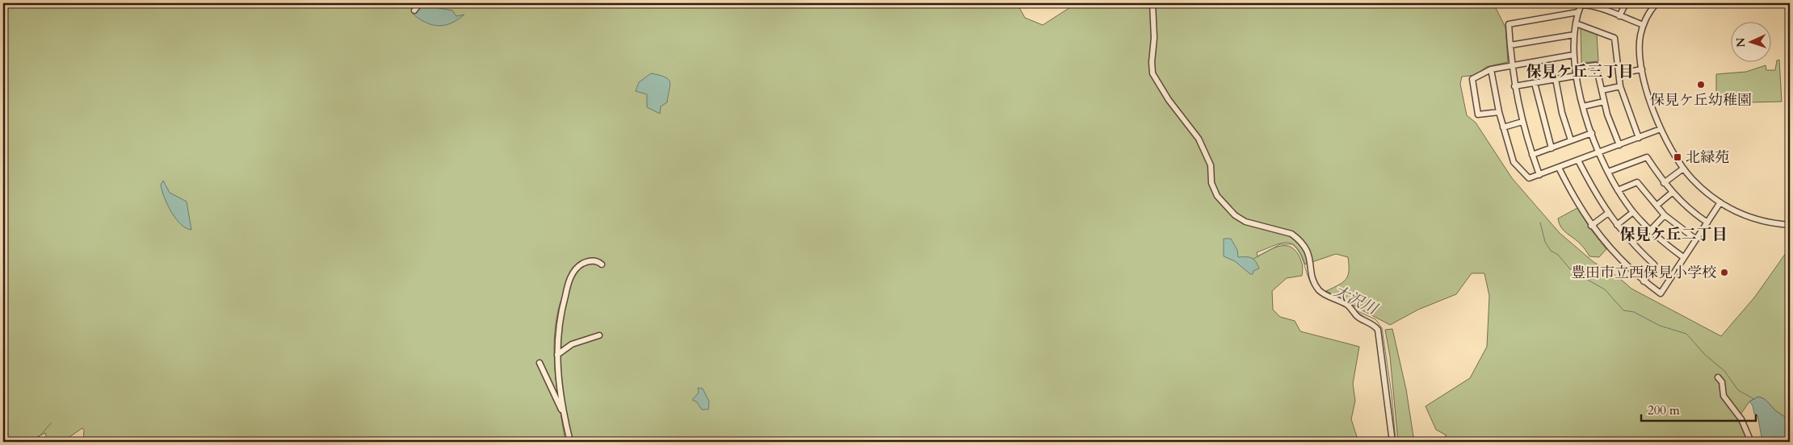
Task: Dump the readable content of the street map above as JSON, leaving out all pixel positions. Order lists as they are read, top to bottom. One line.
{"districts":["保見ケ丘三丁目","保見ケ丘二丁目"],"water":["大沢川"],"places":{"other":["保見ケ丘幼稚園","豊田市立西保見小学校"],"transit":["北緑苑"]},"scale_bar":"200 m","north":"left"}
